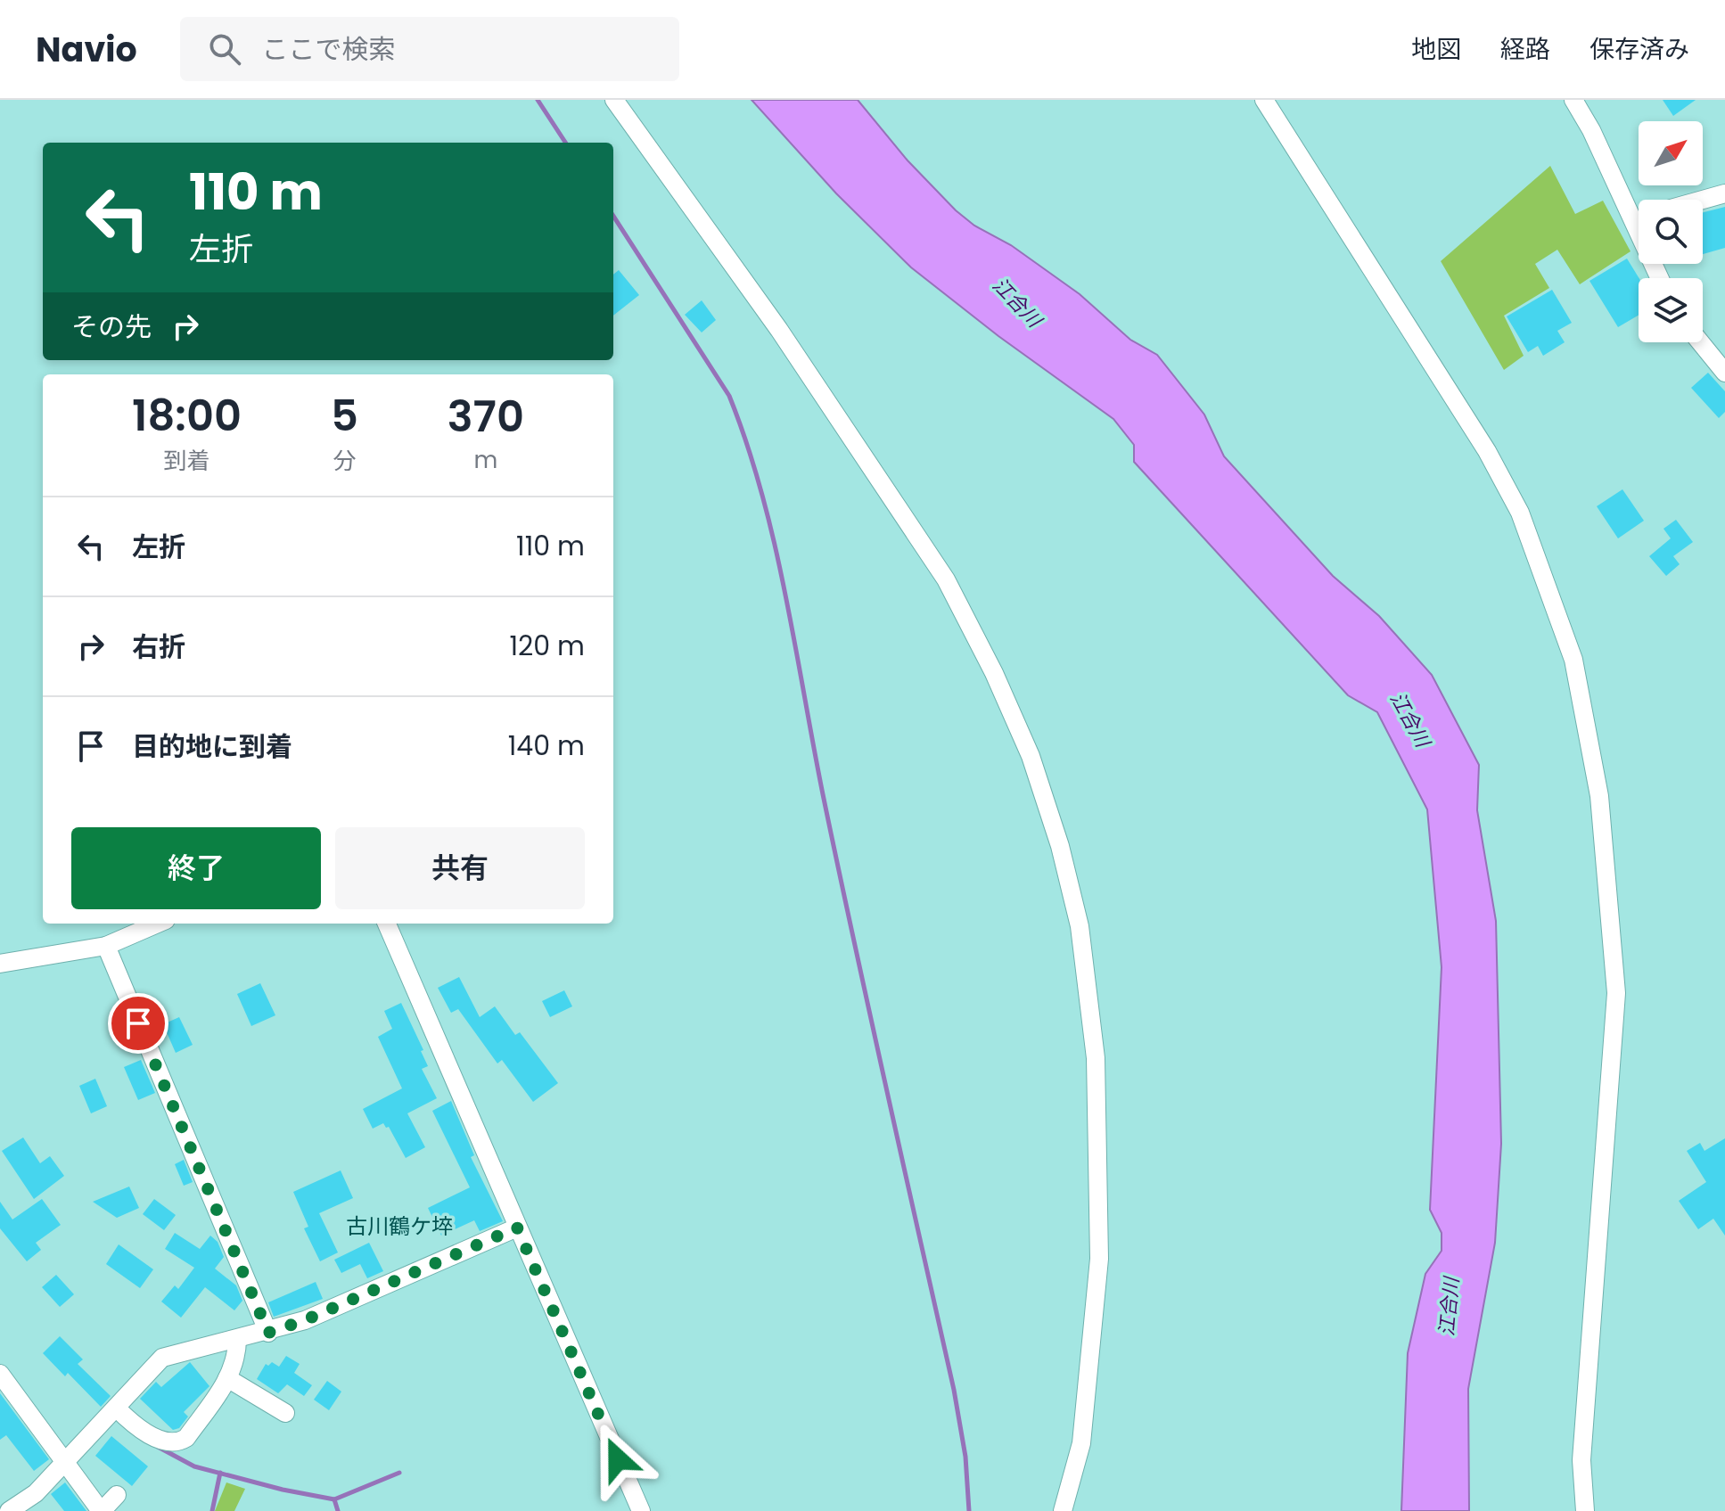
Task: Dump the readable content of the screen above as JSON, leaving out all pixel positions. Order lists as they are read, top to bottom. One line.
{"districts":["古川鶴ケ埣"],"water":["江合川"],"north":"top right","page":{"header":"Navio","search":"ここで検索","nav":["地図","経路","保存済み"],"turn":["110 m","左折"],"then":"その先","eta":["18:00","到着","5","分","370","m"],"list":[{"name":"左折","value":"110 m"},{"name":"右折","value":"120 m"},{"name":"目的地に到着","value":"140 m"}],"buttons":["終了","共有"]}}
